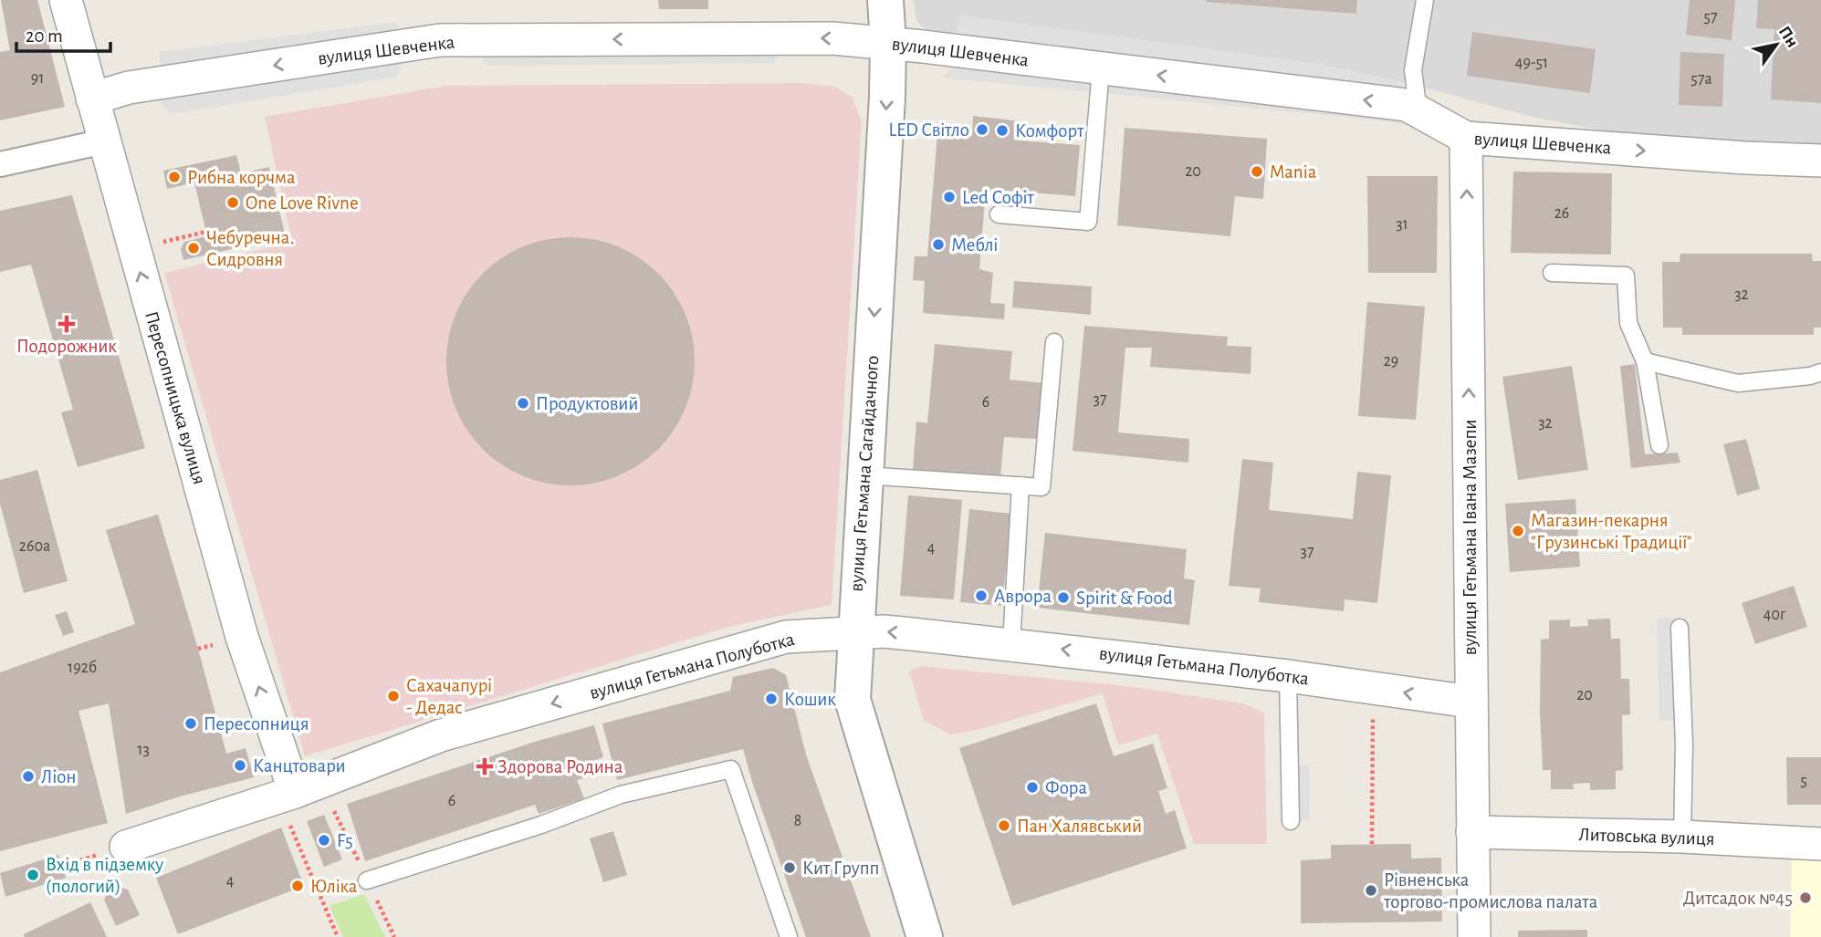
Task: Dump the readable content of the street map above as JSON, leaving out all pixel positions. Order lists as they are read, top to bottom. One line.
{"streets":{"street":["вулиця Шевченка","Пересопницька вулиця","вулиця Гетьмана Сагайдачного","вулиця Гетьмана Івана Мазепи","вулиця Гетьмана Полуботка","Литовська вулиця"]},"crossings":[["вулиця Шевченка","Пересопницька вулиця"],["вулиця Шевченка","вулиця Гетьмана Сагайдачного"],["вулиця Шевченка","вулиця Гетьмана Івана Мазепи"],["Пересопницька вулиця","вулиця Гетьмана Полуботка"],["вулиця Гетьмана Сагайдачного","вулиця Гетьмана Полуботка"],["вулиця Гетьмана Івана Мазепи","вулиця Гетьмана Полуботка"],["вулиця Гетьмана Івана Мазепи","Литовська вулиця"]],"one_way":["Пересопницька вулиця","вулиця Гетьмана Сагайдачного","вулиця Гетьмана Івана Мазепи","вулиця Гетьмана Полуботка"],"places":{"other":["LED Світло","Комфорт","Mania","Рибна корчма","Led Софіт","One Love Rivne","Меблі","Чебуречна. Сидровня","Продуктовий","Магазин-пекарня \"Грузинські Традиції\"","Аврора","Spirit & Food","Сахачапурі - Дедас","Кошик","Пересопниця","Канцтовари","Ліон","Фора","Пан Халявський","F5","Кит Групп","Вхід в підземку (пологий)","Юліка","Рівненська торгово-промислова палата","Дитсадок №45"],"health":["Подорожник","Здорова Родина"]},"house_numbers":["57","49-51","91","57а","20","26","31","32","29","37","6","32","260а","4","37","40г","192б","20","13","5","6","8","4"],"scale_bar":"20 m","north":"top right"}
